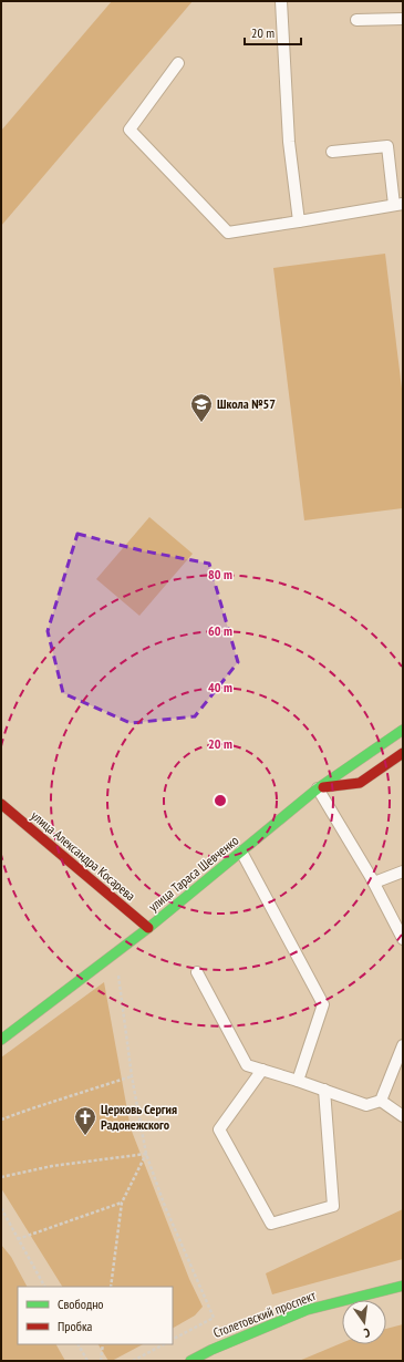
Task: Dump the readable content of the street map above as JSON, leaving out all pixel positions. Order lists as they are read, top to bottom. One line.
{"streets":{"street":["улица Александра Косарева","улица Тараса Шевченко","Столетовский проспект"]},"crossings":[["улица Александра Косарева","улица Тараса Шевченко"]],"places":{"school or university":["Школа №57"],"church":["Церковь Сергия Радонежского"]},"legend":["Свободно","Пробка"],"scale_bar":"20 m","north":"bottom","rings":["80 m","60 m","40 m","20 m"]}
